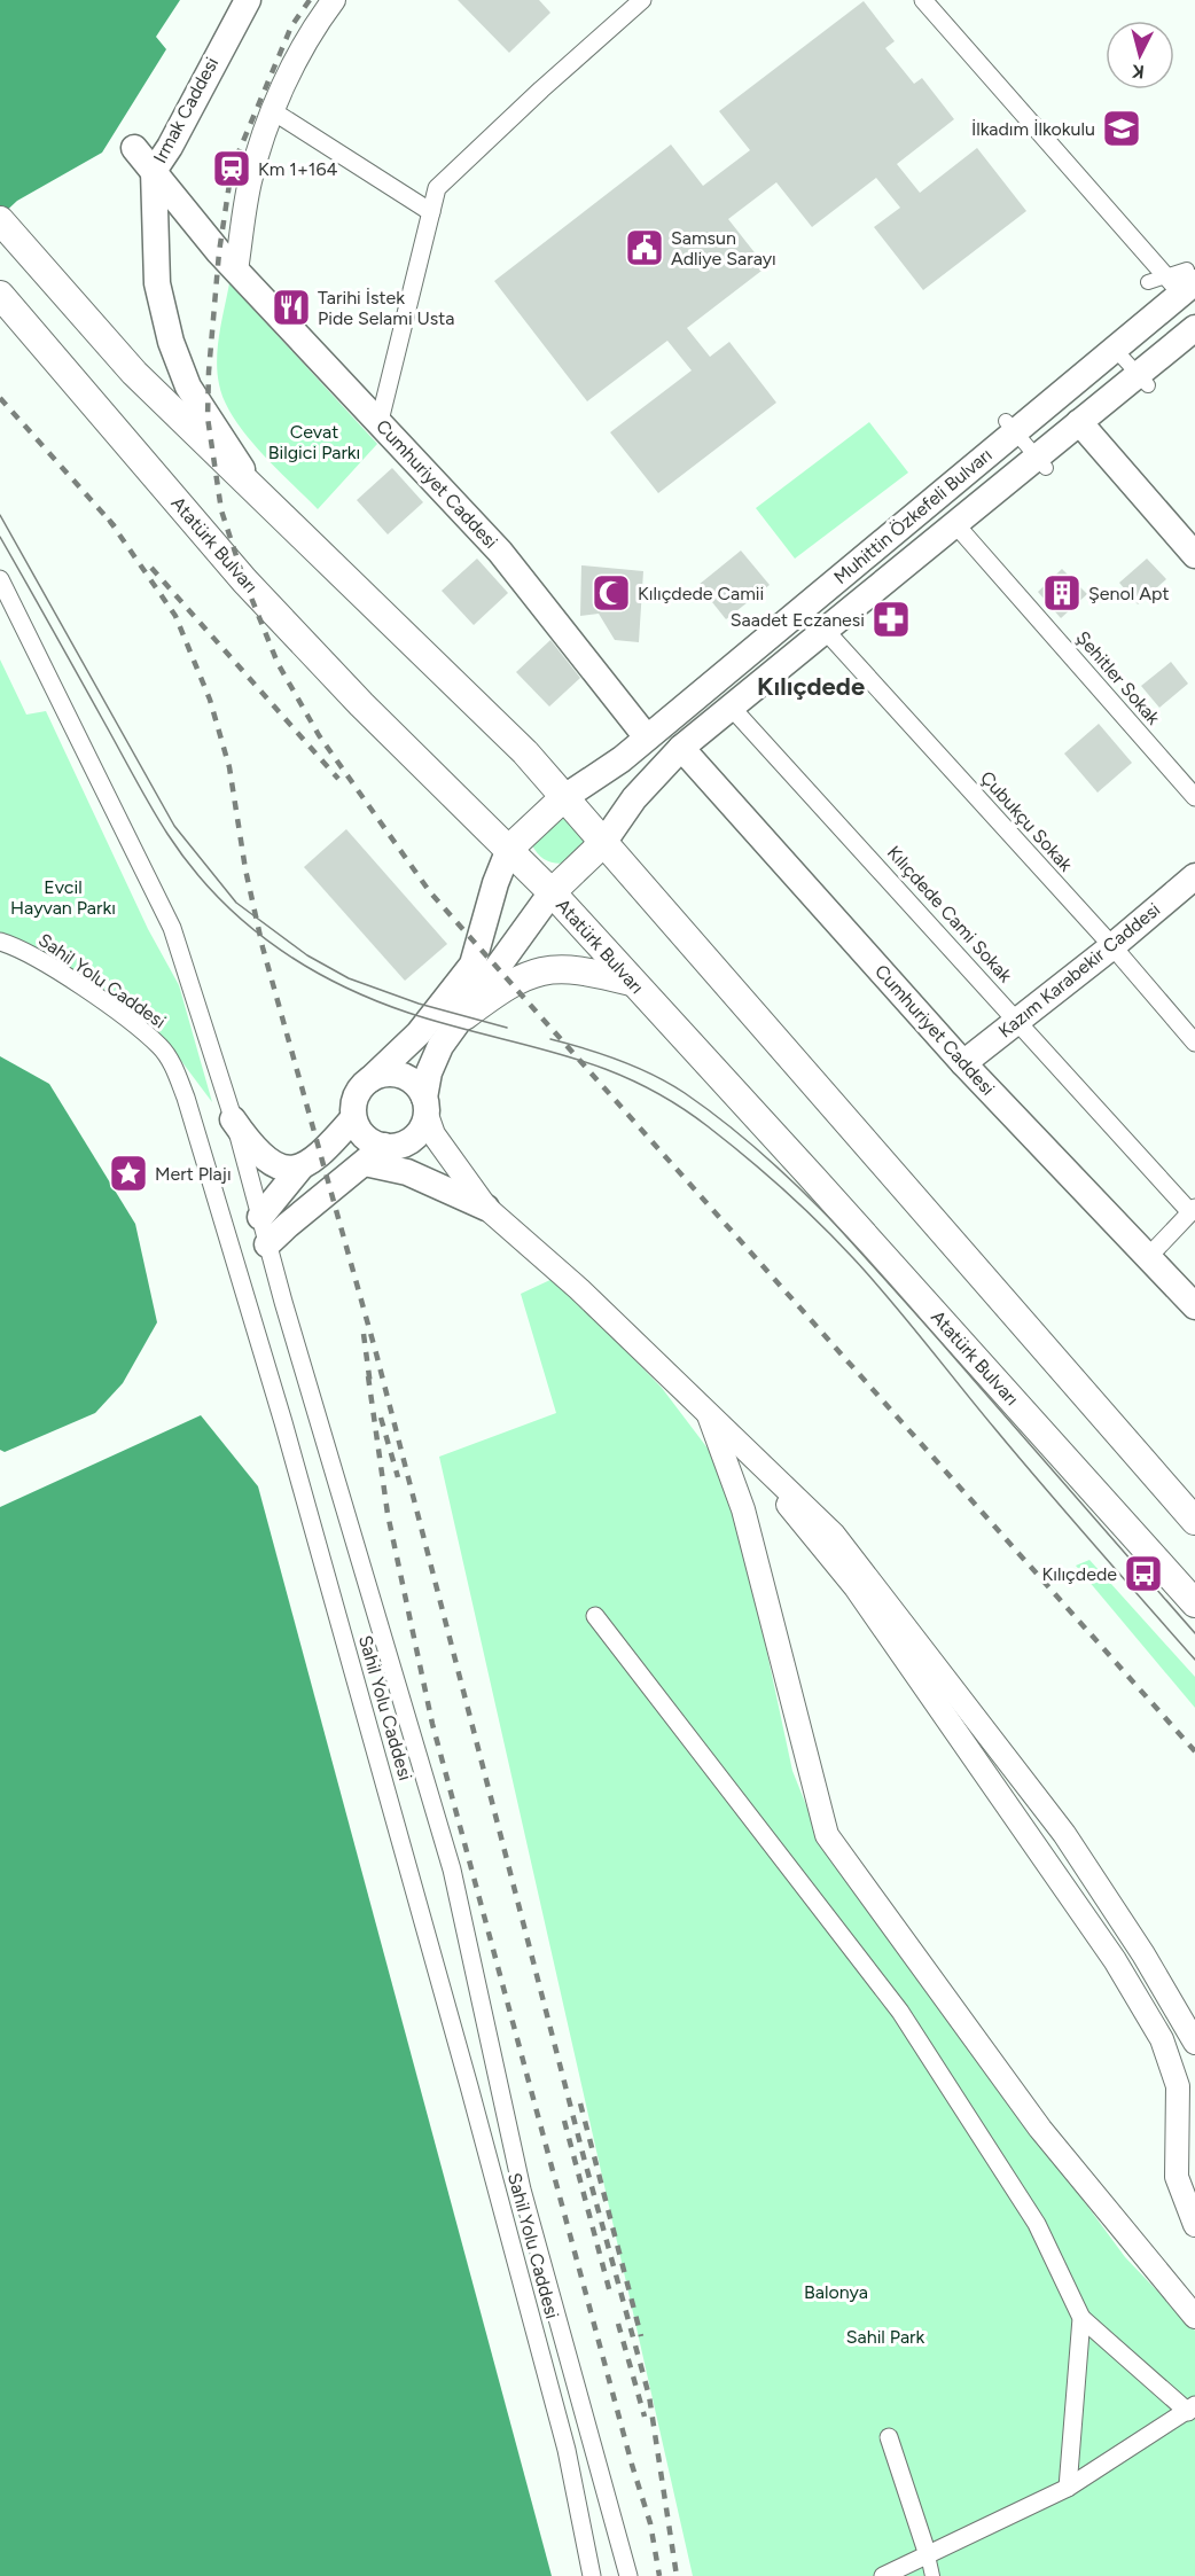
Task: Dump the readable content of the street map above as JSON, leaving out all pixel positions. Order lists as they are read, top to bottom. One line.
{"streets":{"main road":["Irmak Caddesi","Cumhuriyet Caddesi","Muhittin Özkefeli Bulvarı","Atatürk Bulvarı","Kazım Karabekir Caddesi"],"street":["Şehitler Sokak","Çubukçu Sokak","Kılıçdede Cami Sokak","Sahil Yolu Caddesi"]},"crossings":[["Irmak Caddesi","Cumhuriyet Caddesi"],["Cumhuriyet Caddesi","Muhittin Özkefeli Bulvarı"],["Cumhuriyet Caddesi","Kazım Karabekir Caddesi"],["Muhittin Özkefeli Bulvarı","Şehitler Sokak"],["Muhittin Özkefeli Bulvarı","Çubukçu Sokak"],["Muhittin Özkefeli Bulvarı","Kılıçdede Cami Sokak"],["Çubukçu Sokak","Kazım Karabekir Caddesi"],["Kılıçdede Cami Sokak","Kazım Karabekir Caddesi"]],"districts":["Kılıçdede"],"parks":["Cevat Bilgici Parkı","Evcil Hayvan Parkı","Balonya","Sahil Park"],"places":{"school or university":["İlkadım İlkokulu"],"station":["Km 1+164"],"public building":["Samsun Adliye Sarayı"],"restaurant":["Tarihi İstek Pide Selami Usta"],"mosque":["Kılıçdede Camii"],"building":["Şenol Apt"],"pharmacy":["Saadet Eczanesi"],"place":["Mert Plajı"],"bus stop":["Kılıçdede"]},"north":"bottom"}
